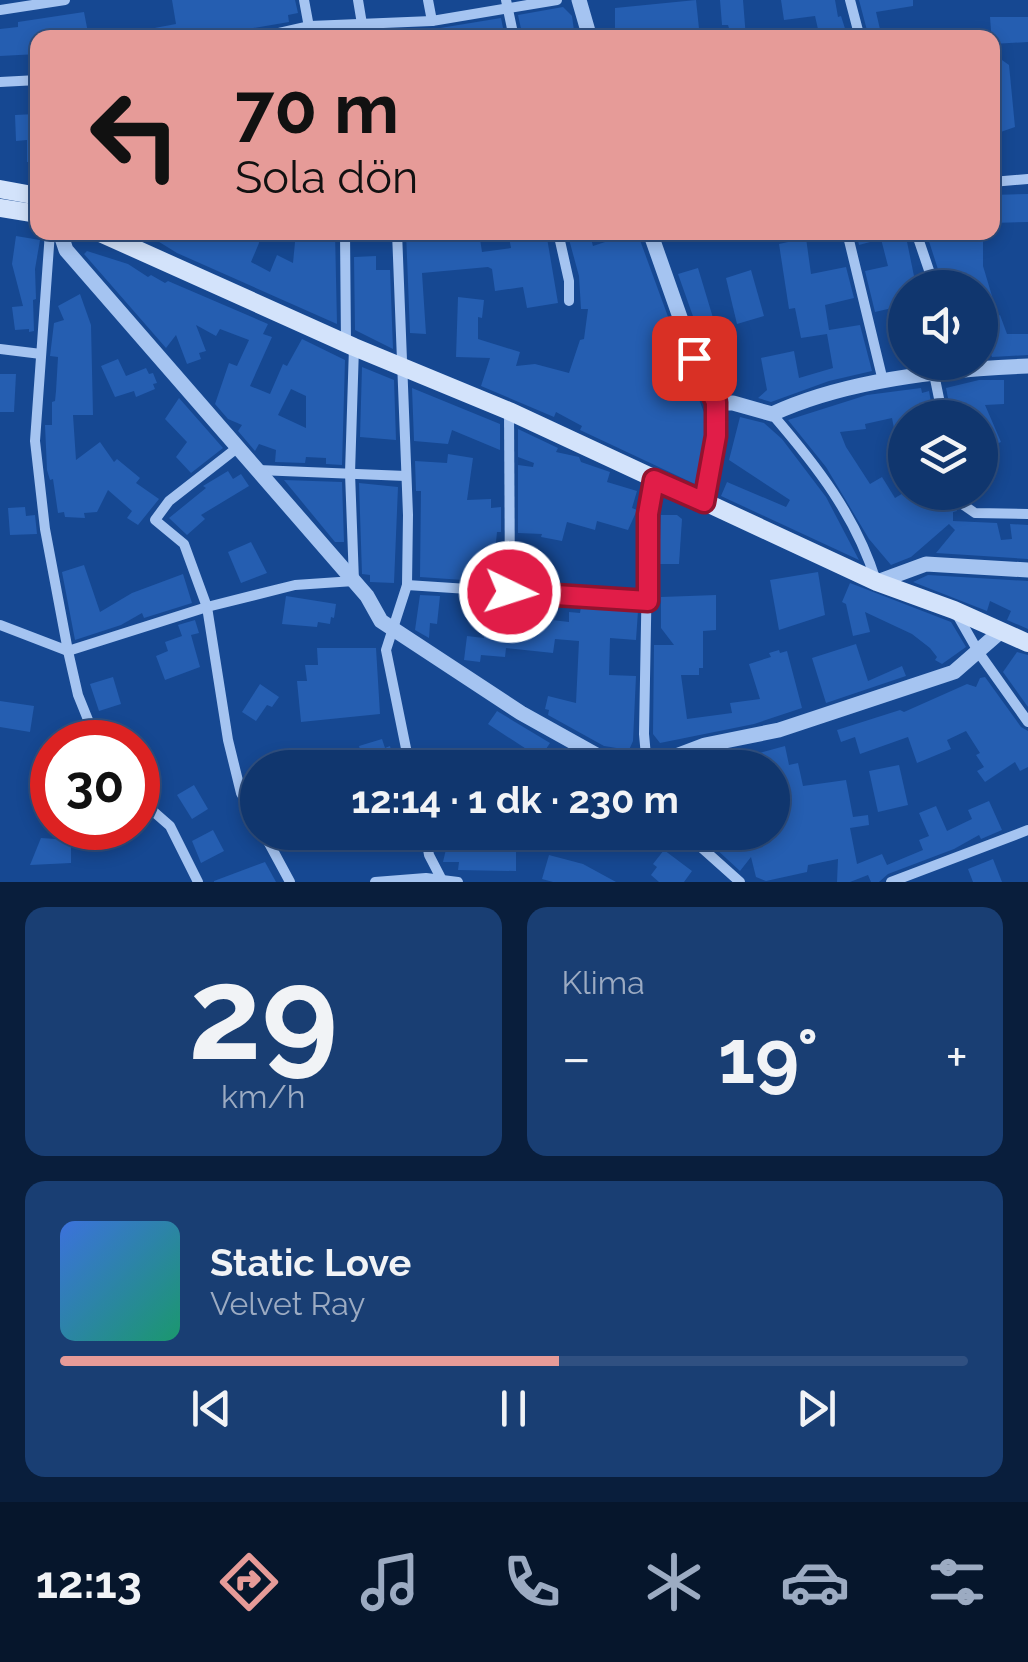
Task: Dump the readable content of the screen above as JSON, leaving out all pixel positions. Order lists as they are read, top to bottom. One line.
{"page":{"turn":["70 m","Sola dön"],"limit":"30","trip":"12:14 · 1 dk · 230 m","tile":[["29","km/h"],"Klima"],"heat":["−","19°","+"],"song":["Static Love","Velvet Ray"],"tabs":"12:13"}}
